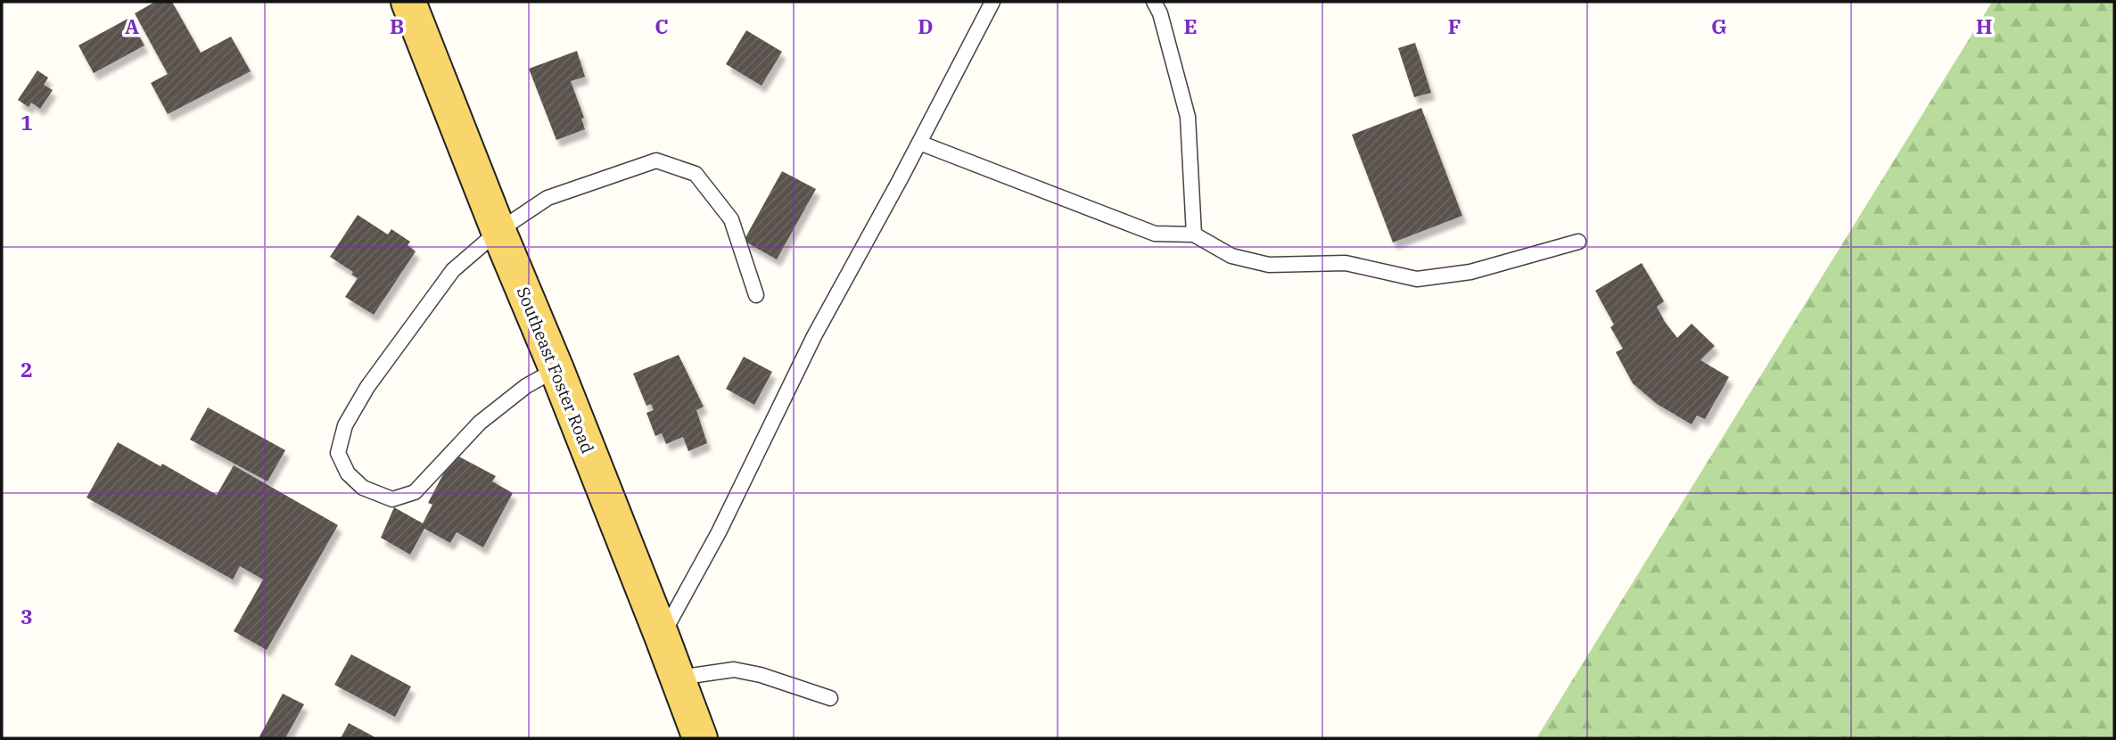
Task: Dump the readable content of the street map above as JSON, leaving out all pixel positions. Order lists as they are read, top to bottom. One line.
{"streets":{"main road":["Southeast Foster Road"]},"grid":{"columns":["A","B","C","D","E","F","G","H"],"rows":["1","2","3"]}}
